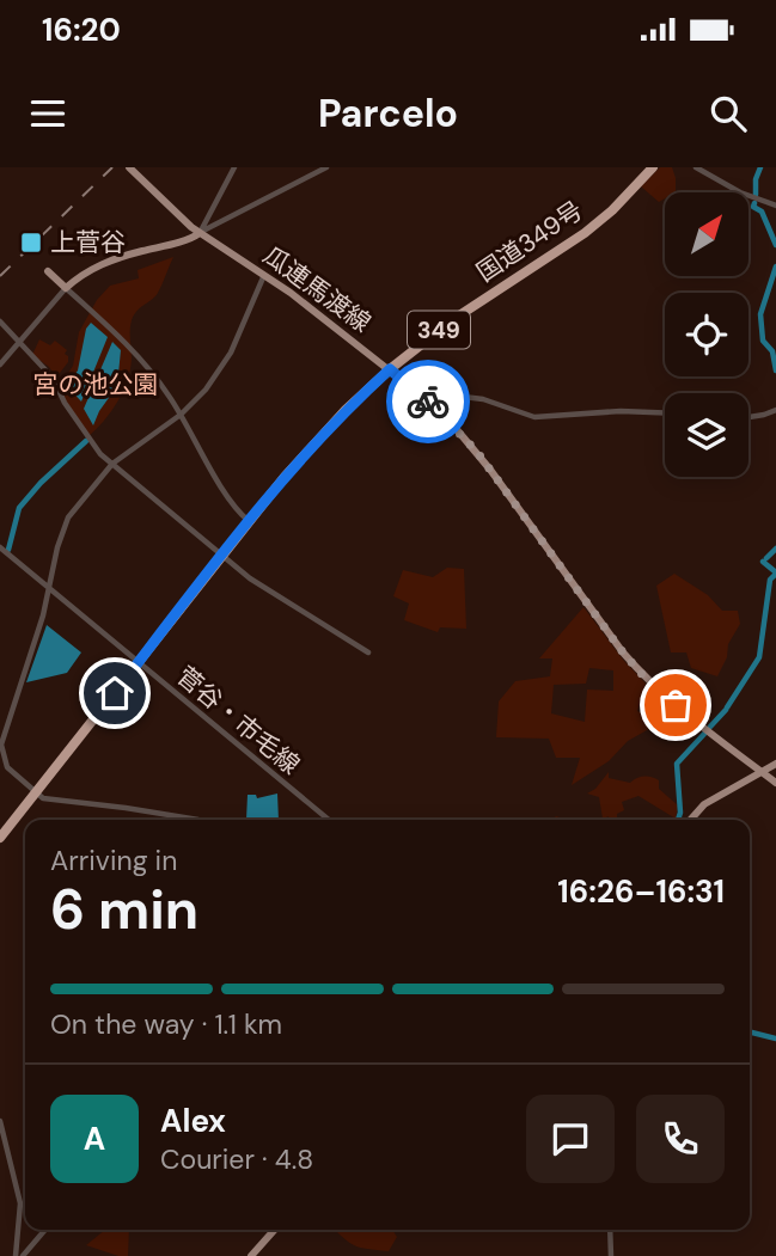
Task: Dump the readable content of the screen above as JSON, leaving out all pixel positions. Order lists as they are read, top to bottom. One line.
{"streets":{"highway":["国道349号","349"],"main road":["瓜連馬渡線"],"street":["菅谷・市毛線"]},"crossings":[["国道349号","瓜連馬渡線"],["国道349号","菅谷・市毛線"]],"parks":["宮の池公園"],"places":{"transit":["上菅谷"]},"north":"top right","page":{"status":"16:20","header":"Parcelo","heading":["6 min","Arriving in","16:26–16:31"],"panel":["Alex","Courier · 4.8"],"bar":"On the way · 1.1 km","round":"A"}}
